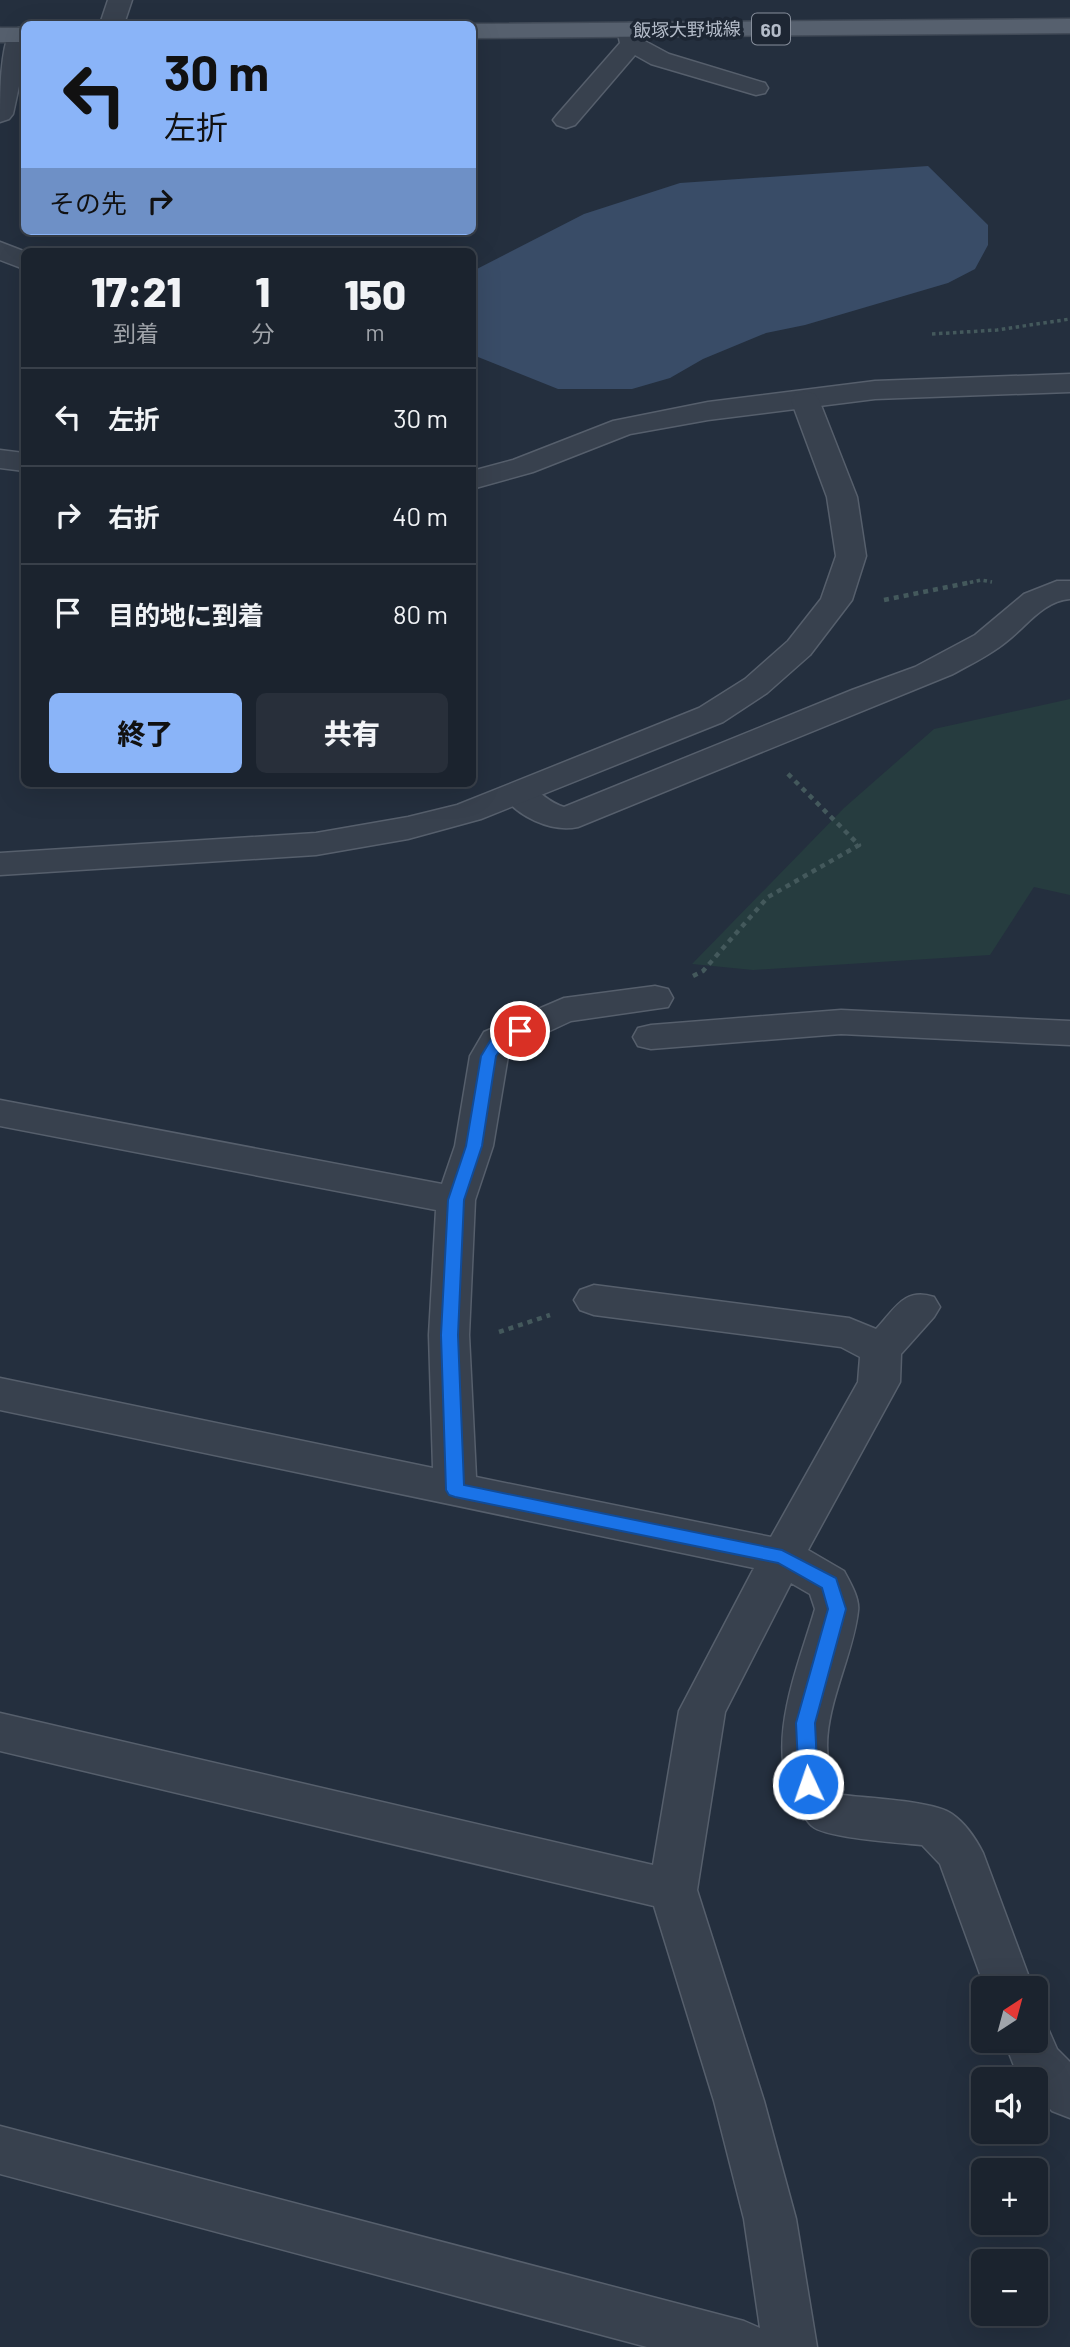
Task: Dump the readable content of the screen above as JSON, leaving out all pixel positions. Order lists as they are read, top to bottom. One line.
{"streets":{"main road":["飯塚大野城線","60"]},"north":"top right","page":{"turn":["30 m","左折"],"then":"その先","eta":["17:21","到着","1","分","150","m"],"list":[{"name":"左折","value":"30 m"},{"name":"右折","value":"40 m"},{"name":"目的地に到着","value":"80 m"}],"buttons":["終了","共有"],"map_buttons":["+","−"]}}
